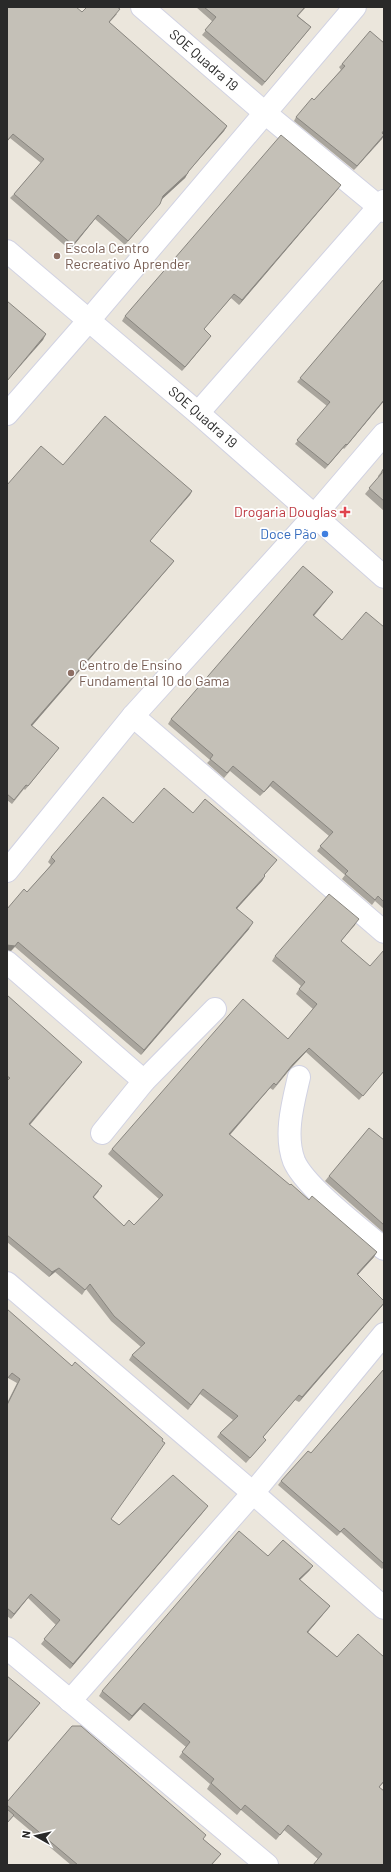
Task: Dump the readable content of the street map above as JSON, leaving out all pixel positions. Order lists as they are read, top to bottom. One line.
{"streets":{"street":["SOE Quadra 19"]},"places":{"other":["Escola Centro Recreativo Aprender","Doce Pão","Centro de Ensino Fundamental 10 do Gama"],"health":["Drogaria Douglas"]},"north":"left"}
